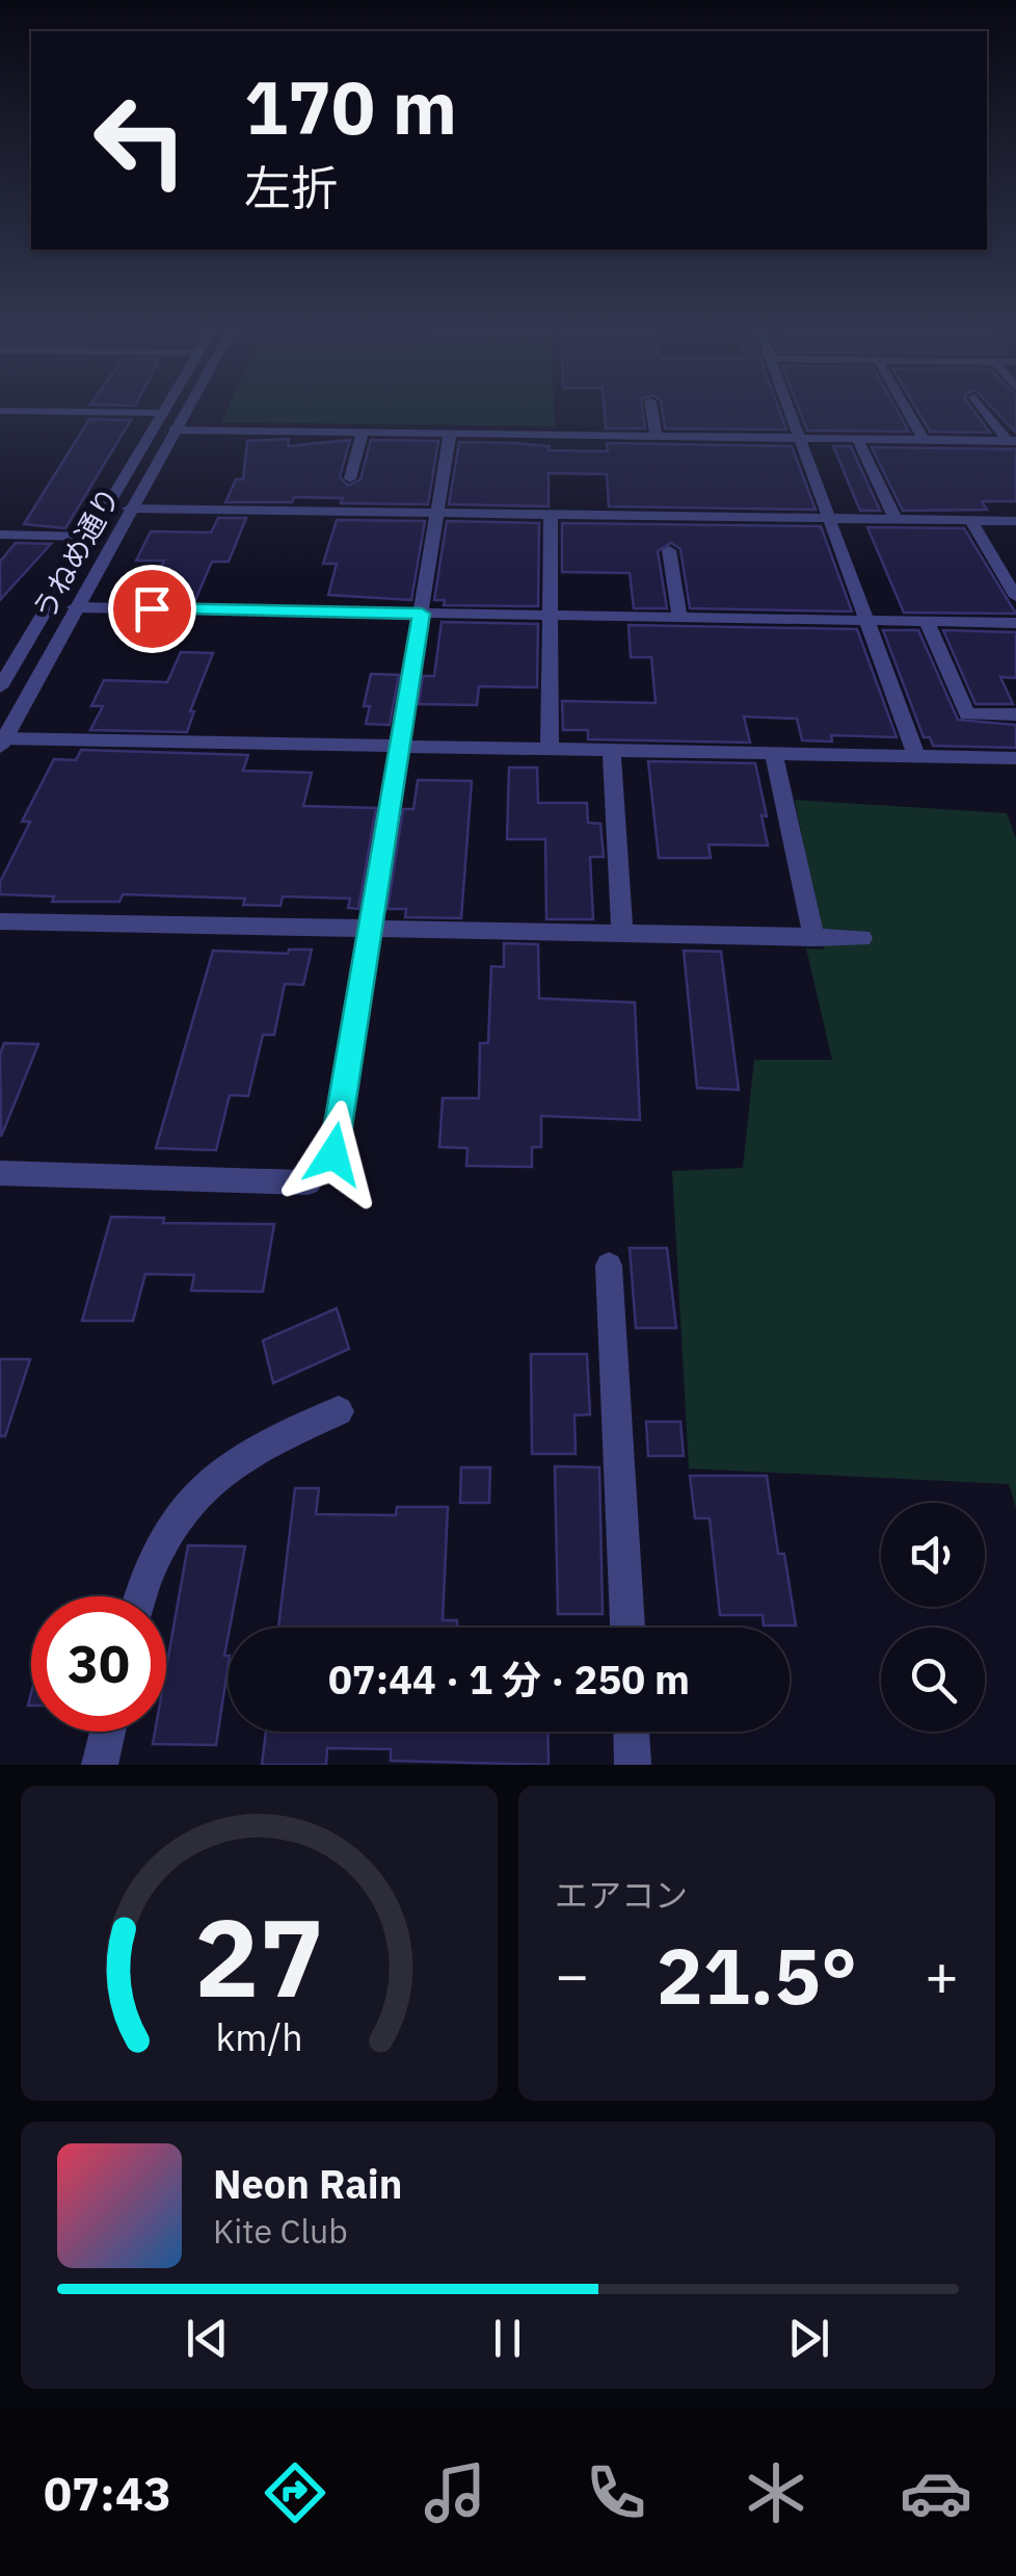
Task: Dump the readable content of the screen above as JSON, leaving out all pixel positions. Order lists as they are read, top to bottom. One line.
{"streets":{"street":["うねめ通り"]},"page":{"turn":["170 m","左折"],"limit":"30","trip":"07:44 · 1 分 · 250 m","tile":"エアコン","heat":["−","21.5°","+"],"song":["Neon Rain","Kite Club"],"tabs":"07:43","gauge":["27","km/h"]}}
